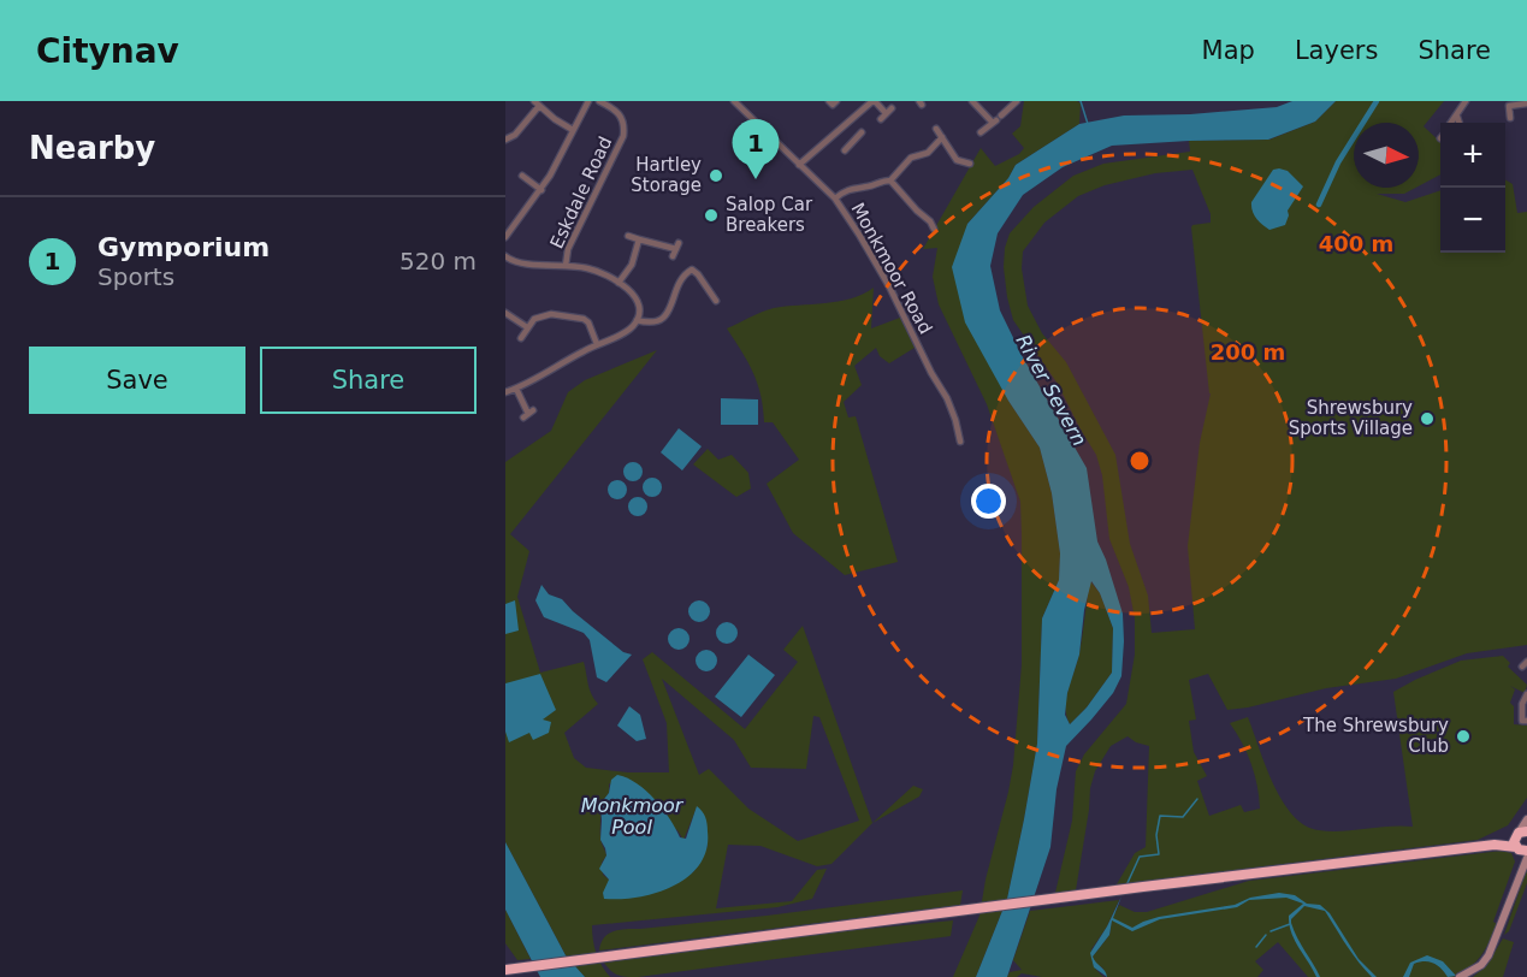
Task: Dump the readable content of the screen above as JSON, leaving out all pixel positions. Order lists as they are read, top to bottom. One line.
{"streets":{"street":["Eskdale Road","Monkmoor Road"]},"water":["River Severn","Monkmoor Pool"],"places":["Hartley Storage","Salop Car Breakers","Shrewsbury Sports Village","The Shrewsbury Club"],"north":"right","page":{"header":"Citynav","nav":["Map","Layers","Share"],"heading":"Nearby","pins":"1","map_buttons":["+","−"],"list":[{"mark":"1","name":"Gymporium","note":"Sports","value":"520 m"}],"buttons":["Save","Share"]},"rings":["400 m","200 m"]}
